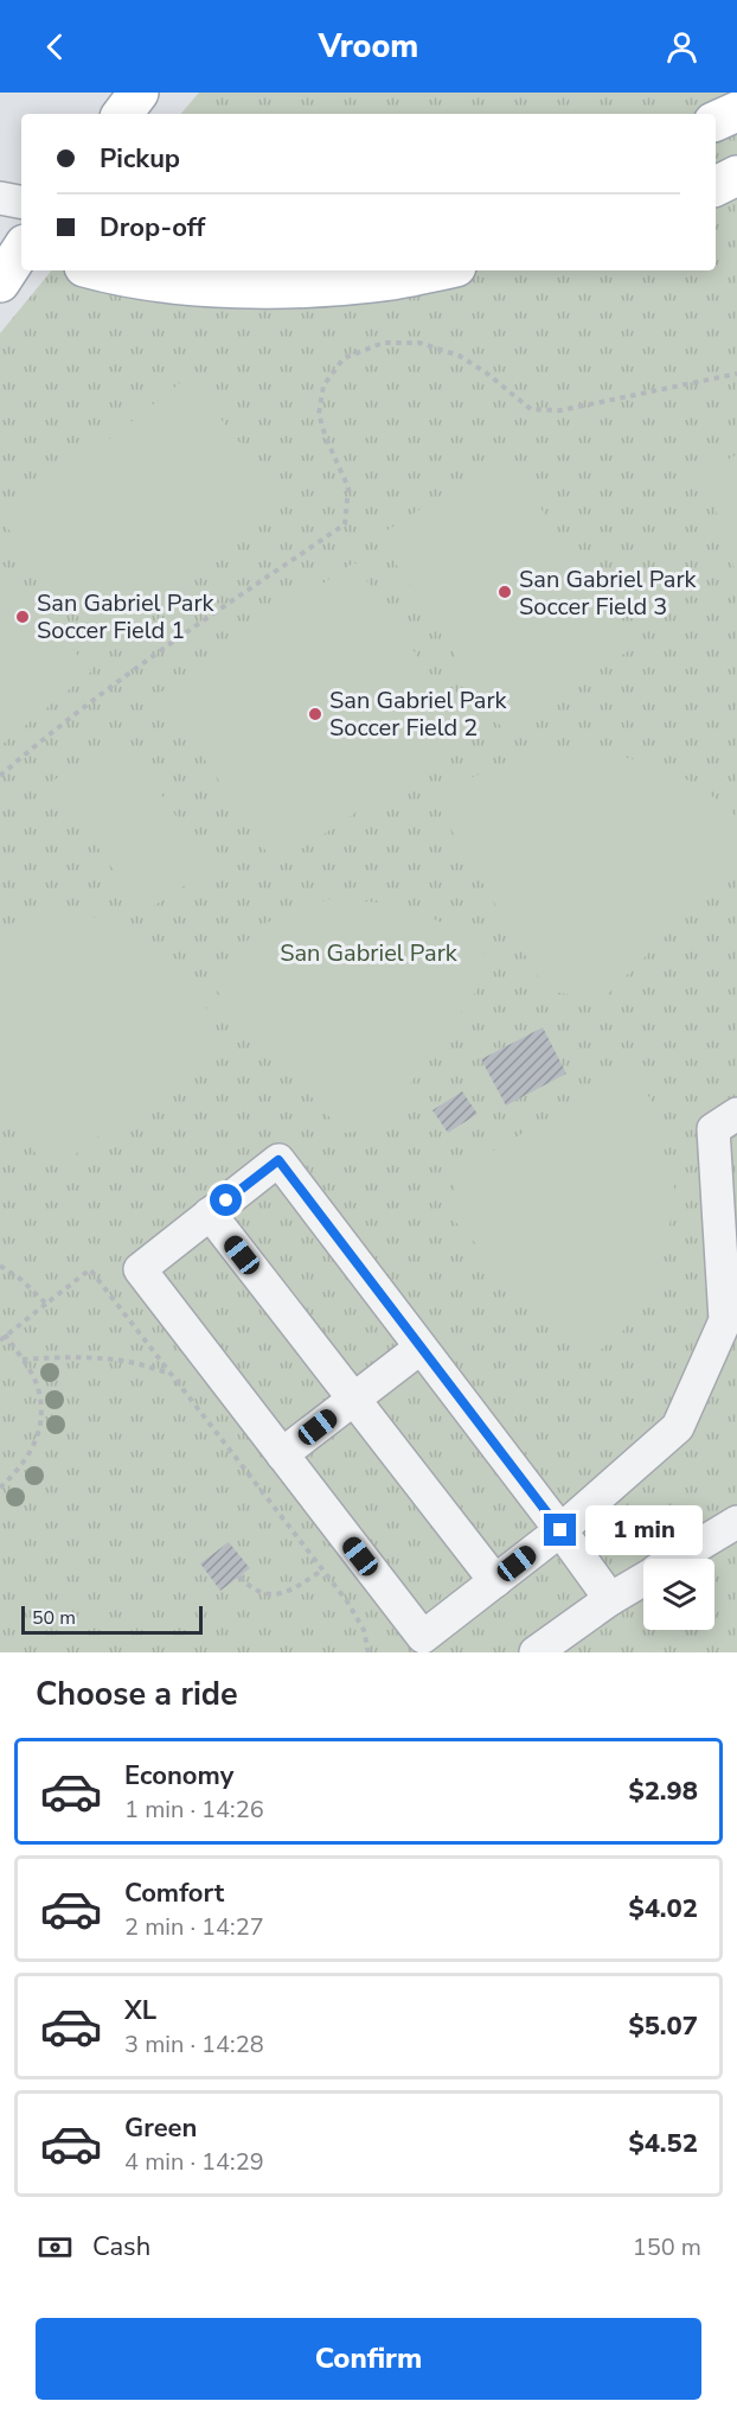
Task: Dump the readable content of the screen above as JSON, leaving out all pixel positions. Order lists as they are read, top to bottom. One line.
{"parks":["San Gabriel Park"],"places":["San Gabriel Park Soccer Field 3","San Gabriel Park Soccer Field 1","San Gabriel Park Soccer Field 2"],"scale_bar":"50 m","page":{"header":"Vroom","banner":["Pickup","Drop-off"],"bubble":"1 min","scale":"50 m","heading":"Choose a ride","list":[{"name":"Economy","note":"1 min · 14:26","value":"$2.98"},{"name":"Comfort","note":"2 min · 14:27","value":"$4.02"},{"name":"XL","note":"3 min · 14:28","value":"$5.07"},{"name":"Green","note":"4 min · 14:29","value":"$4.52"}],"pay":["Cash","150 m"],"buttons":"Confirm"}}
